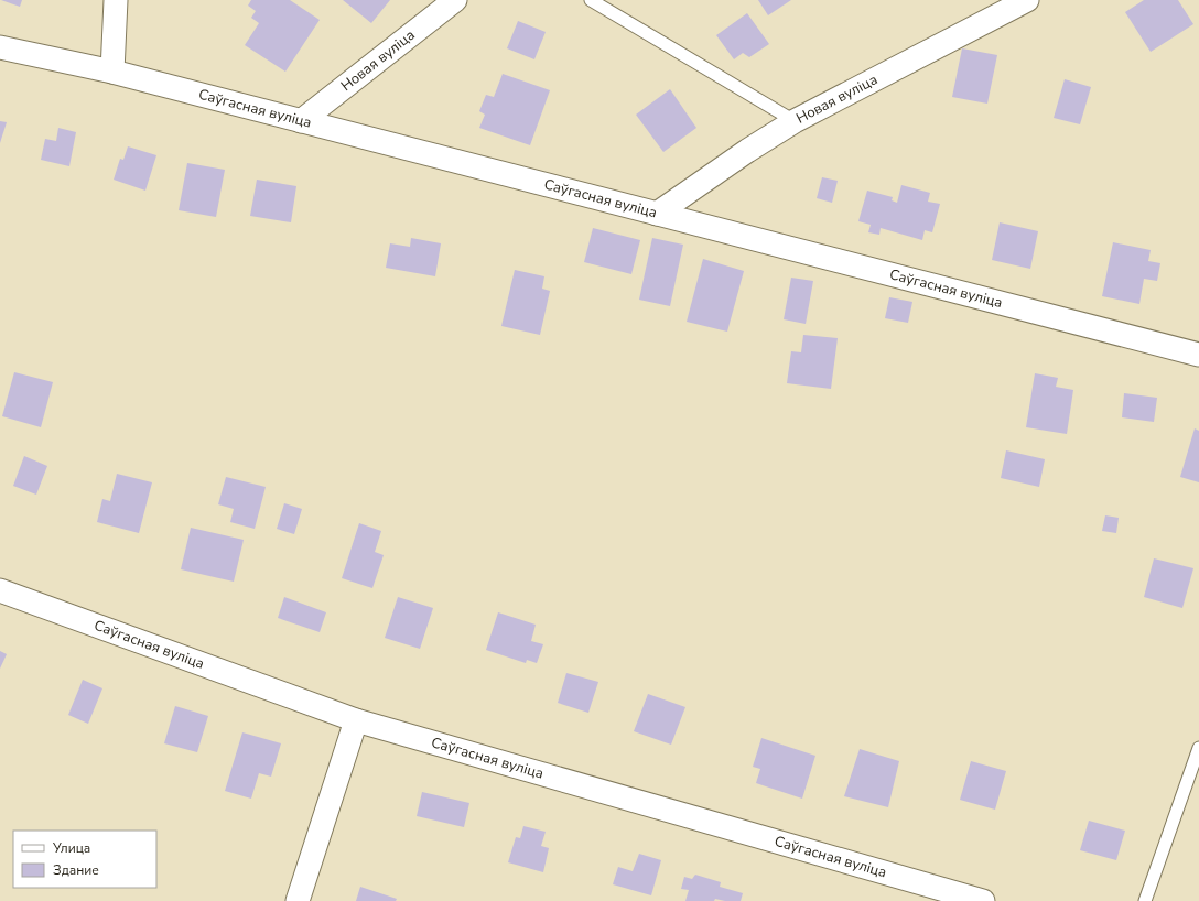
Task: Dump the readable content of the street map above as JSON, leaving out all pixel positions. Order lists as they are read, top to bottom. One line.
{"streets":{"street":["Новая вуліца","Саўгасная вуліца"]},"crossings":[["Новая вуліца","Саўгасная вуліца"]],"legend":["Улица","Здание"]}
